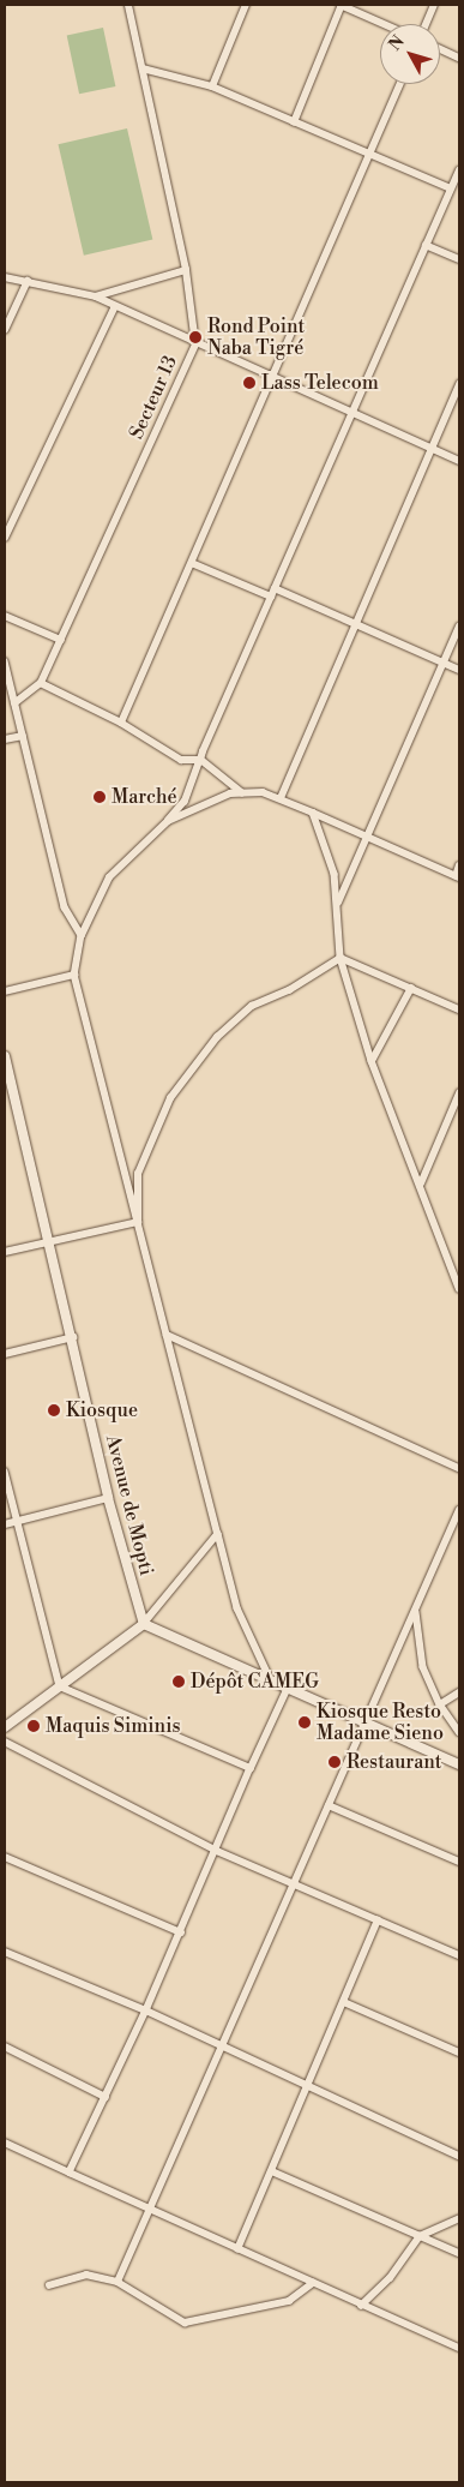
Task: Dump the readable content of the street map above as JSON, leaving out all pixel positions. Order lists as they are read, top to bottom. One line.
{"streets":{"street":["Secteur 13","Avenue de Mopti"]},"places":["Rond Point Naba Tigré","Lass Telecom","Marché","Kiosque","Dépôt CAMEG","Kiosque Resto Madame Sieno","Maquis Siminis","Restaurant"],"north":"top left"}
